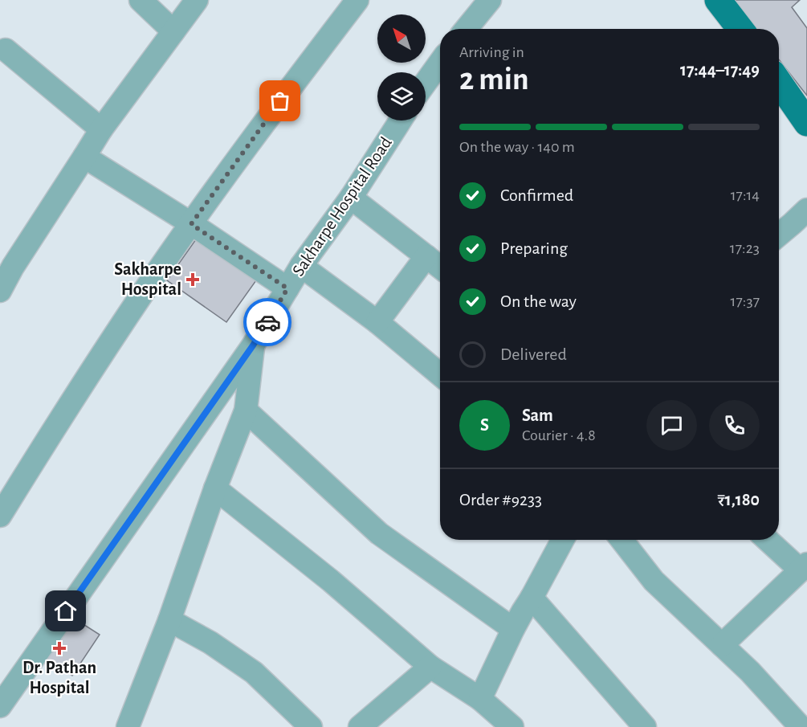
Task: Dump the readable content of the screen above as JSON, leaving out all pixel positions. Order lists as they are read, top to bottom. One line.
{"streets":{"street":["Sakharpe Hospital Road"]},"places":{"health":["Sakharpe Hospital","Dr. Pathan Hospital"]},"north":"top left","page":{"heading":["2 min","Arriving in","17:44–17:49"],"panel":["Sam","Courier · 4.8","Order #9233","₹1,180"],"bar":"On the way · 140 m","list":[["Confirmed","17:14"],["Preparing","17:23"],["On the way","17:37"],"Delivered"],"round":"S"}}
